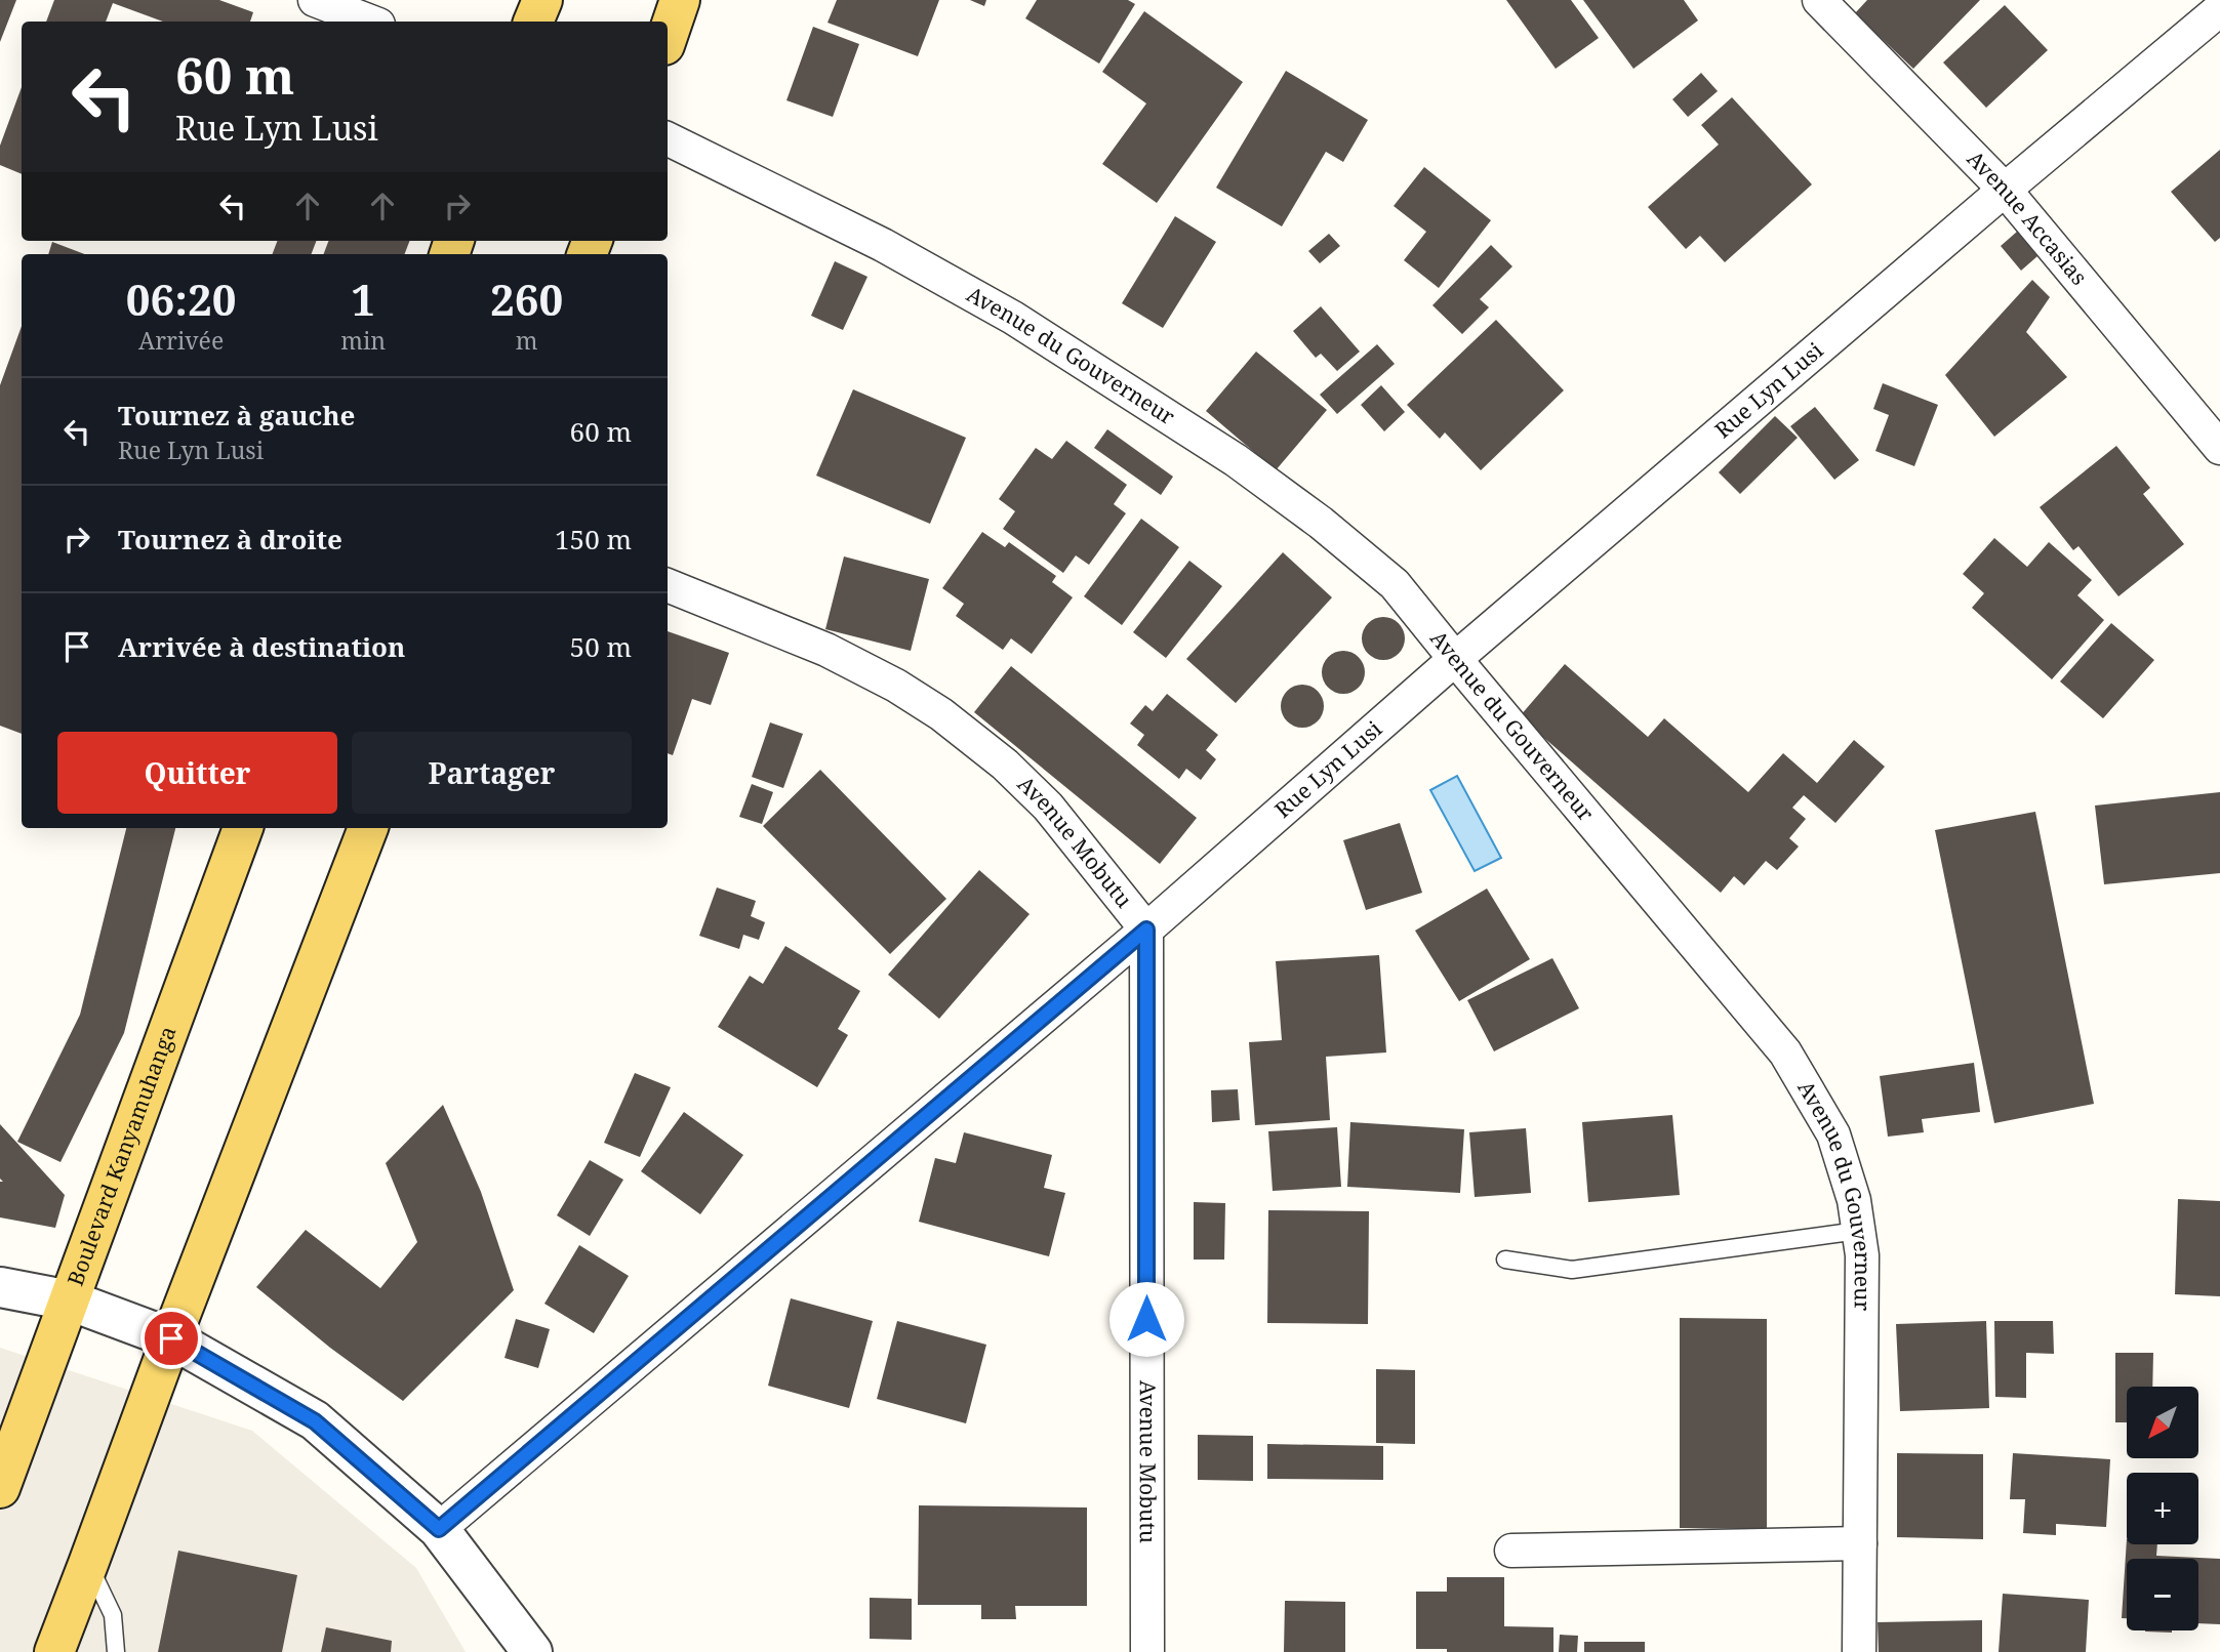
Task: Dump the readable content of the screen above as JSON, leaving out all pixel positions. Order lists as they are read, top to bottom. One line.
{"streets":{"main road":["Boulevard Kanyamuhanga"],"street":["Avenue Accasias","Avenue du Gouverneur","Rue Lyn Lusi","Avenue Mobutu"]},"crossings":[["Avenue Accasias","Rue Lyn Lusi"],["Avenue du Gouverneur","Rue Lyn Lusi"],["Rue Lyn Lusi","Avenue Mobutu"]],"north":"bottom left","page":{"turn":["60 m","Rue Lyn Lusi"],"eta":["06:20","Arrivée","1","min","260","m"],"list":[{"name":"Tournez à gauche","note":"Rue Lyn Lusi","value":"60 m"},{"name":"Tournez à droite","value":"150 m"},{"name":"Arrivée à destination","value":"50 m"}],"buttons":["Quitter","Partager"],"map_buttons":["+","−"]}}
